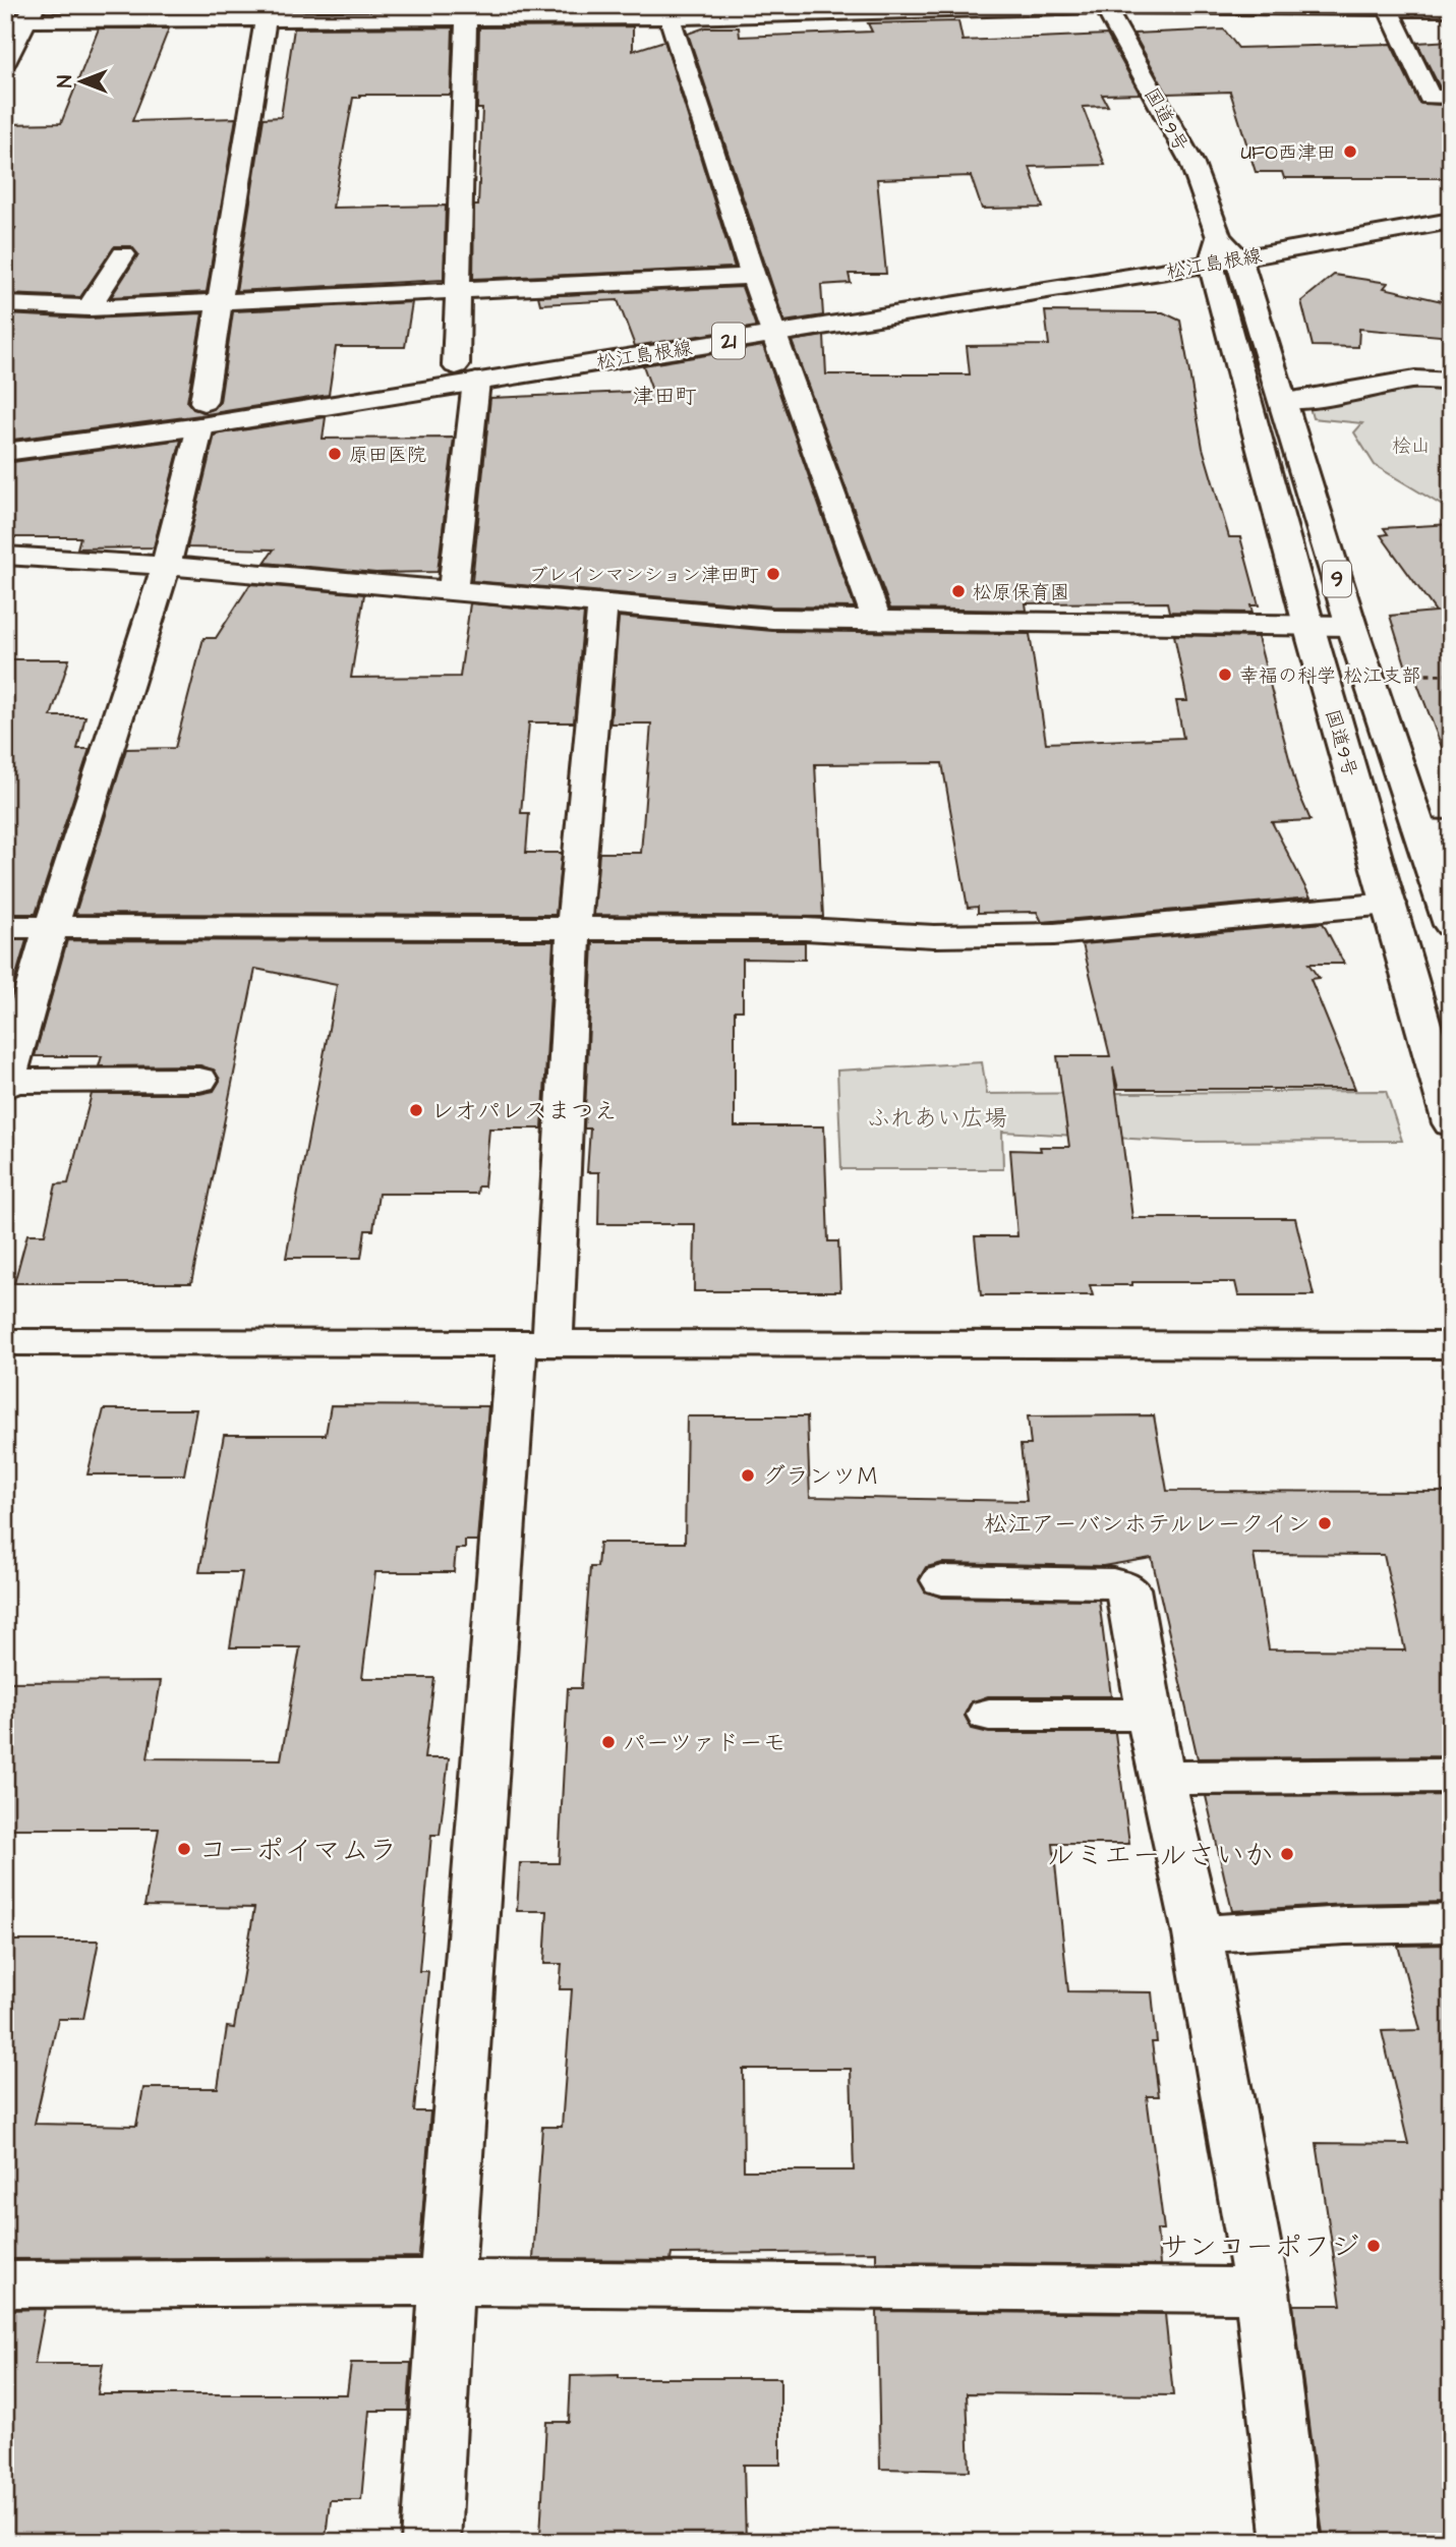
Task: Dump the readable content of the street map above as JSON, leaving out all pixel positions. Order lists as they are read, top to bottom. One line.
{"streets":{"main road":["国道9号","松江島根線","21","9"]},"crossings":[["国道9号","松江島根線"]],"districts":["津田町"],"parks":["桧山","ふれあい広場"],"places":["UFO西津田","原田医院","ブレインマンション津田町","松原保育園","幸福の科学 松江支部","レオパレスまつえ","グランツＭ","松江アーバンホテルレークイン","パーツァドーモ","コーポイマムラ","ルミエールさいか","サンコーポフジ"],"north":"left"}
